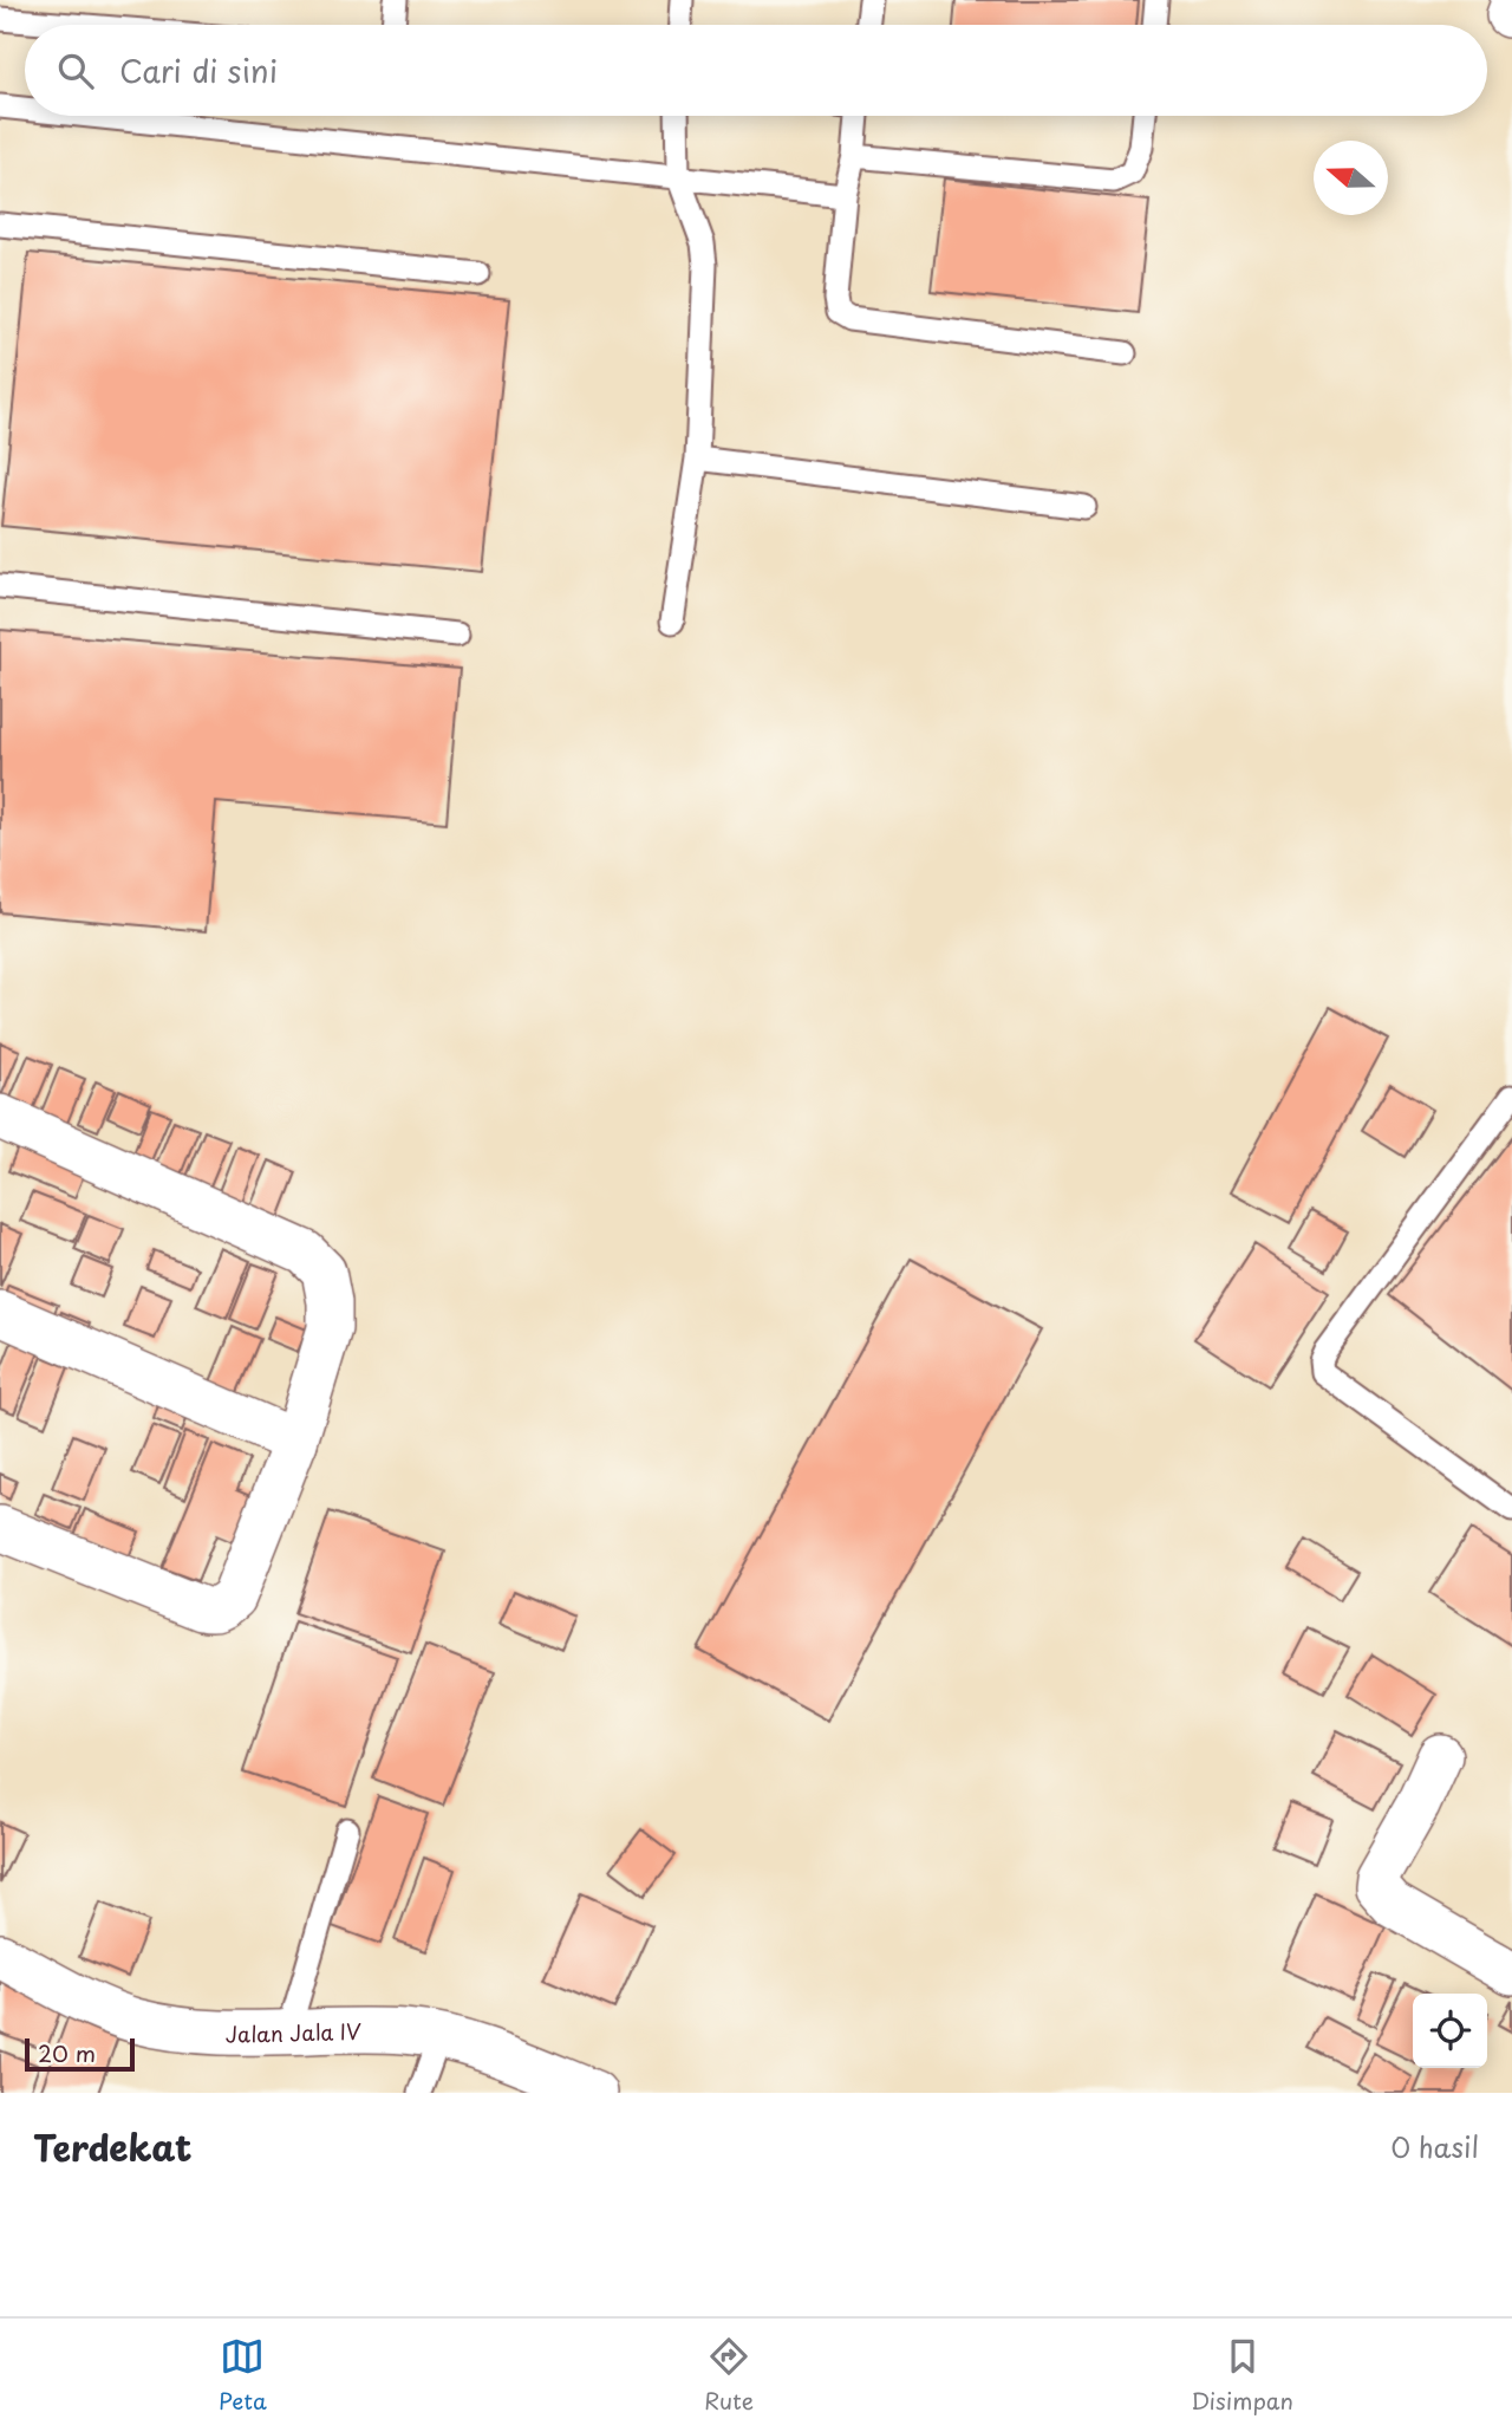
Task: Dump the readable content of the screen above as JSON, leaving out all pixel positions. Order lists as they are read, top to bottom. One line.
{"streets":{"street":["Jalan Jala IV"]},"scale_bar":"20 m","north":"left","page":{"search":"Cari di sini","scale":"20 m","heading":["Terdekat","0 hasil"],"nav":["Peta","Rute","Disimpan"]}}
